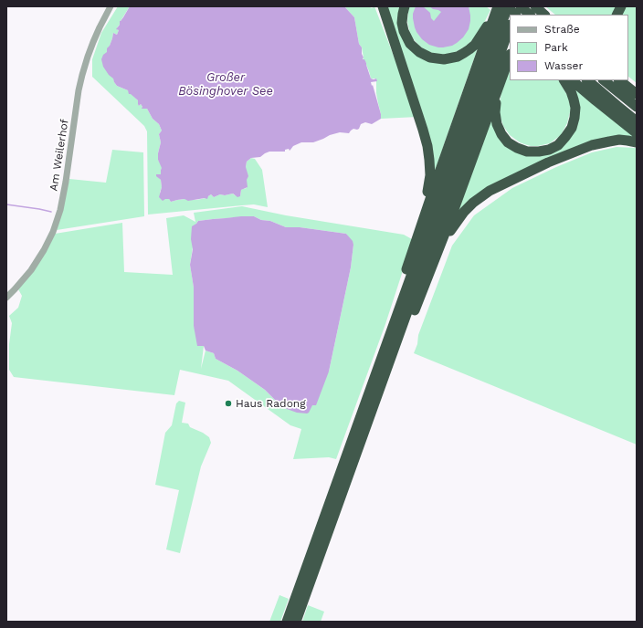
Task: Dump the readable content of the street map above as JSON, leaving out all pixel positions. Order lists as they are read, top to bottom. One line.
{"streets":{"street":["Am Weilerhof"]},"water":["Großer Bösinghover See"],"places":["Haus Radong"],"legend":["Straße","Park","Wasser"]}
